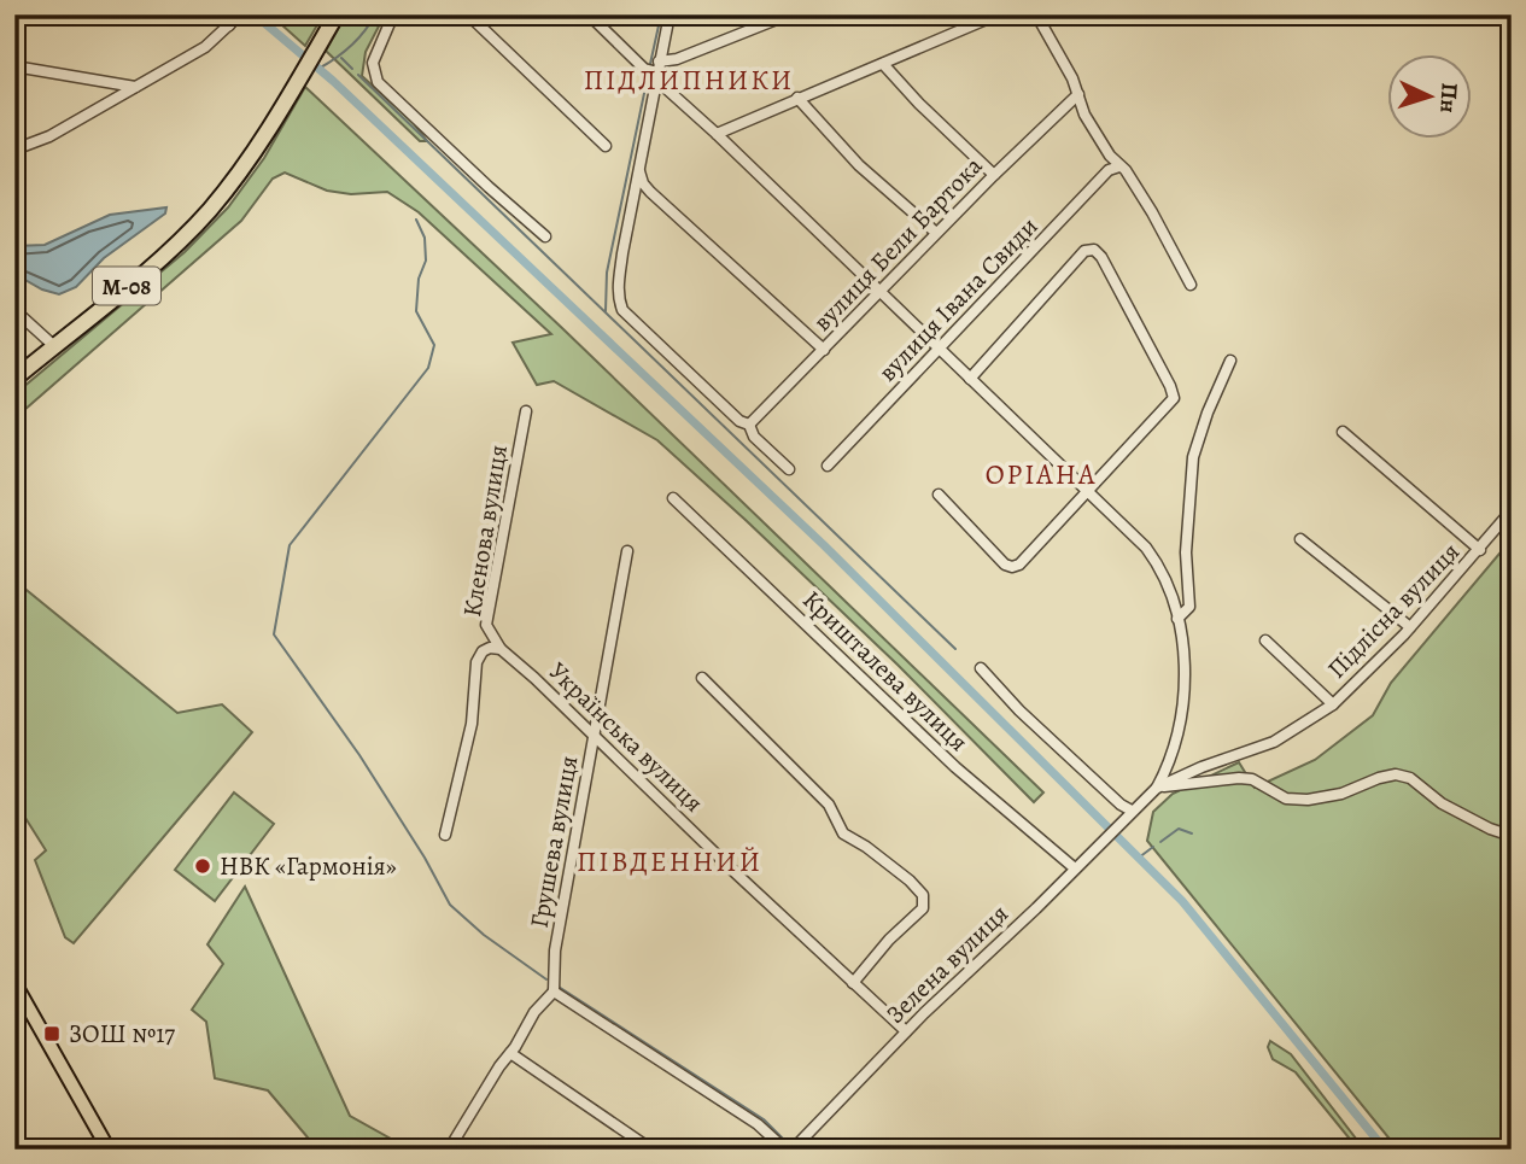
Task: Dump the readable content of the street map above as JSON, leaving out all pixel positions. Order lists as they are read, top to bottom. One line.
{"streets":{"highway":["М-08"],"street":["вулиця Бели Бартока","вулиця Івана Свиди","Кленова вулиця","Підлісна вулиця","Кришталева вулиця","Українська вулиця","Грушева вулиця","Зелена вулиця"]},"crossings":[["Кленова вулиця","Українська вулиця"],["Підлісна вулиця","Зелена вулиця"],["Кришталева вулиця","Зелена вулиця"],["Українська вулиця","Грушева вулиця"],["Українська вулиця","Зелена вулиця"]],"districts":["ПІДЛИПНИКИ","ОРІАНА","ПІВДЕННИЙ"],"places":{"other":["НВК «Гармонія»"],"transit":["ЗОШ №17"]},"north":"right"}
